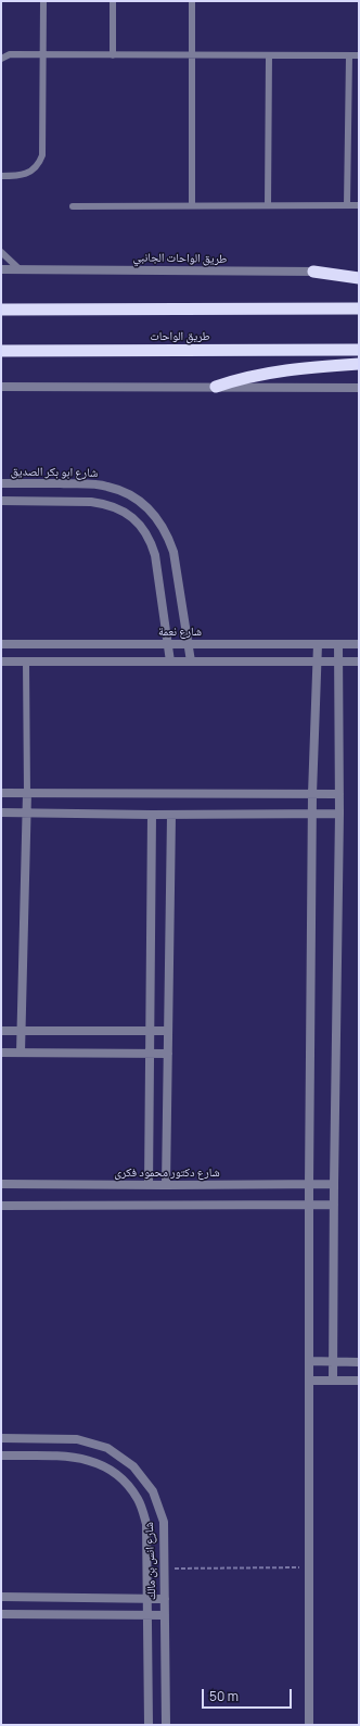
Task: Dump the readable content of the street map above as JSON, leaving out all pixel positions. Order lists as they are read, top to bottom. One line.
{"streets":{"highway":["طريق الواحات"],"street":["طريق الواحات الجانبي","شارع ابو بكر الصديق","شارع نعمة","شارع دكتور محمود فكرى","شارع انس بن مالك"]},"crossings":[["شارع ابو بكر الصديق","شارع نعمة"]],"scale_bar":"50 m"}
